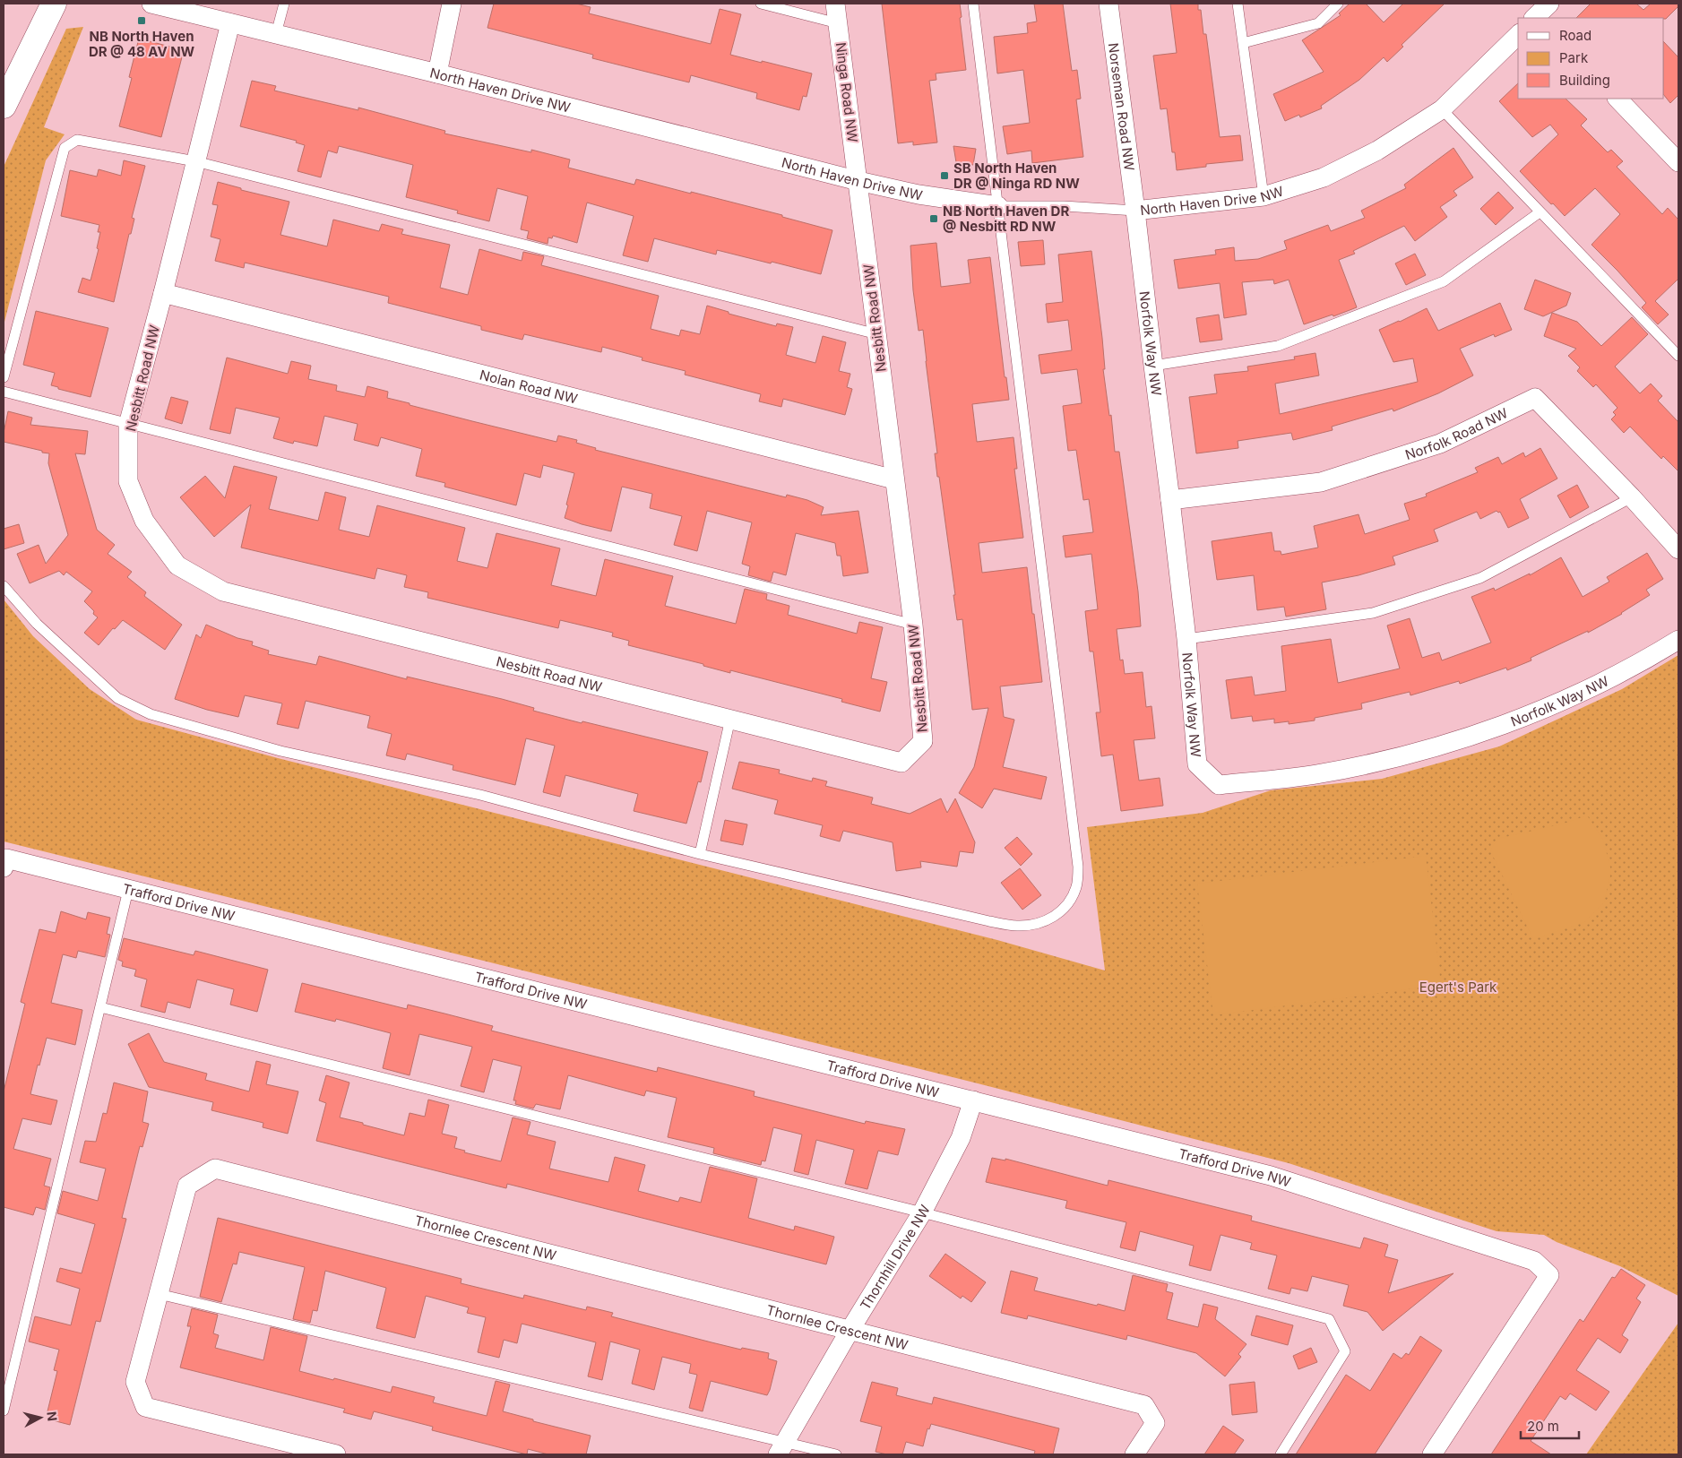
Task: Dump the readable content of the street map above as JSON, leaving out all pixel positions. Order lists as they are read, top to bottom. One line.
{"streets":{"street":["North Haven Drive NW","Ninga Road NW","Norseman Road NW","Nesbitt Road NW","Norfolk Way NW","Nolan Road NW","Norfolk Road NW","Trafford Drive NW","Thornlee Crescent NW","Thornhill Drive NW"]},"crossings":[["North Haven Drive NW","Ninga Road NW"],["North Haven Drive NW","Norseman Road NW"],["North Haven Drive NW","Nesbitt Road NW"],["North Haven Drive NW","Norfolk Way NW"],["Ninga Road NW","Nesbitt Road NW"],["Norseman Road NW","Norfolk Way NW"],["Nesbitt Road NW","Nolan Road NW"],["Norfolk Way NW","Norfolk Road NW"],["Trafford Drive NW","Thornhill Drive NW"],["Thornlee Crescent NW","Thornhill Drive NW"]],"parks":["Egert's Park"],"places":{"transit":["NB North Haven DR @ 48 AV NW","SB North Haven DR @ Ninga RD NW","NB North Haven DR @ Nesbitt RD NW"]},"legend":["Road","Park","Building"],"scale_bar":"20 m","north":"right"}
